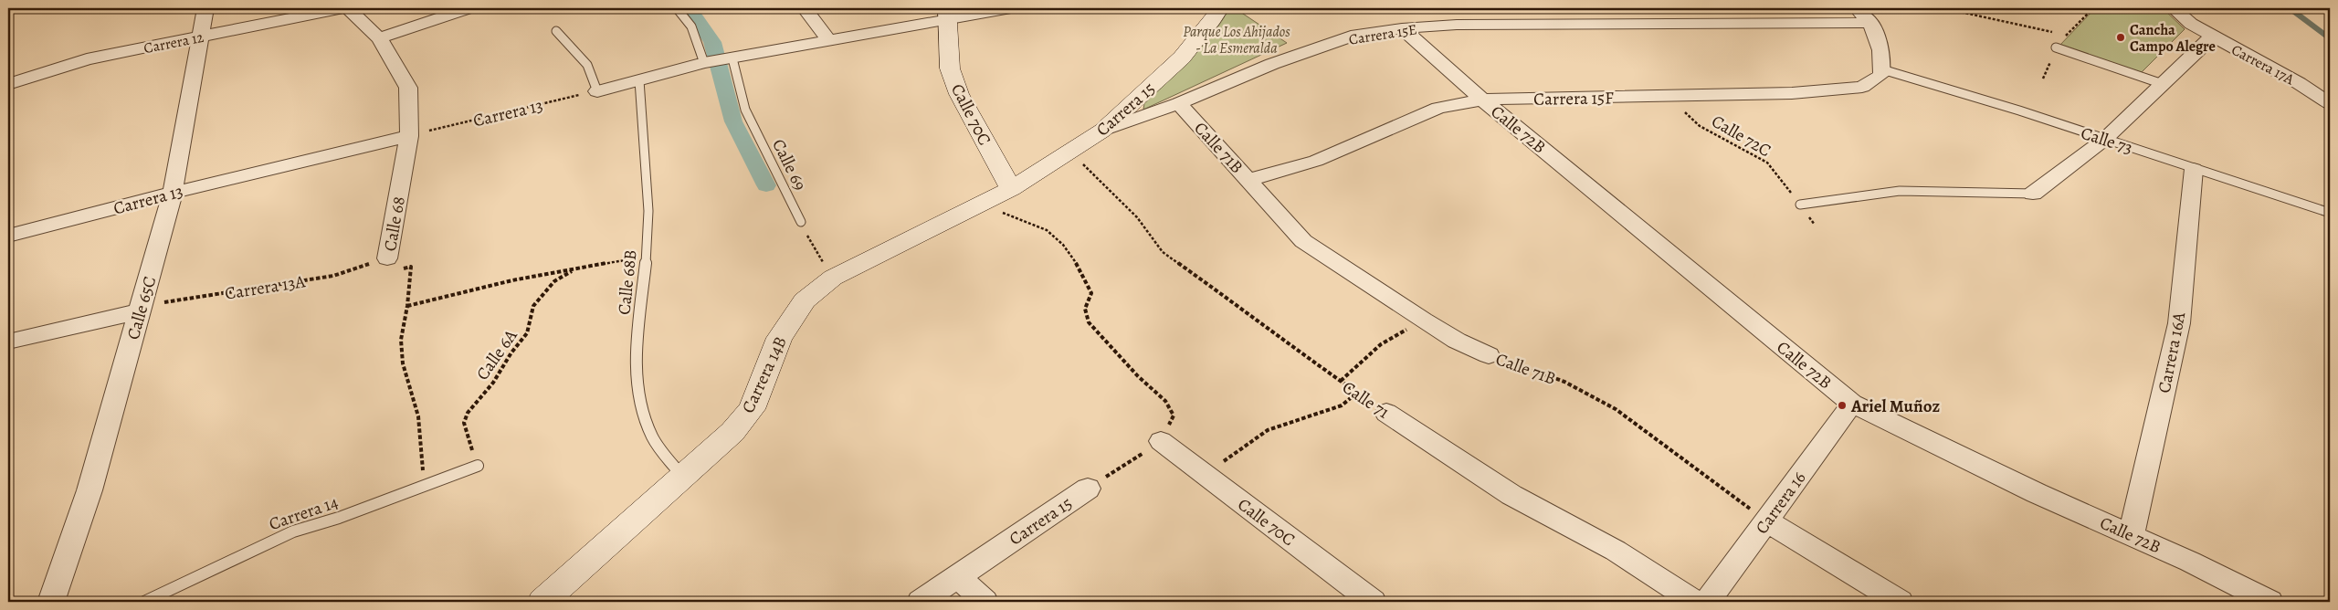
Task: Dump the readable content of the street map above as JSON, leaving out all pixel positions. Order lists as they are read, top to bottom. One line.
{"streets":{"street":["Carrera 15E","Carrera 12","Carrera 17A","Carrera 15F","Carrera 15","Carrera 13","Calle 70C","Calle 72B","Calle 71B","Calle 68","Calle 65C","Carrera 16A","Carrera 14B","Calle 71","Carrera 16"],"lane":["Calle 73","Calle 69","Calle 68B","Carrera 14"],"path":["Calle 72C","Carrera 13A","Calle 6A"]},"crossings":[["Carrera 15E","Carrera 15"],["Carrera 15E","Calle 72B"],["Carrera 15E","Calle 71B"],["Carrera 12","Calle 65C"],["Carrera 15F","Calle 72B"],["Carrera 15F","Calle 72C"],["Carrera 15F","Calle 73"],["Carrera 15F","Calle 71B"],["Carrera 15","Calle 70C"],["Carrera 15","Carrera 14B"],["Carrera 15","Calle 71"],["Carrera 13","Calle 68"],["Carrera 13","Calle 65C"],["Calle 70C","Carrera 14B"],["Calle 72B","Carrera 16A"],["Calle 72B","Carrera 16"],["Calle 73","Carrera 16A"],["Calle 71B","Carrera 16"],["Calle 68","Carrera 13A"],["Calle 68","Carrera 14"],["Calle 68B","Carrera 14B"],["Carrera 13A","Calle 65C"],["Calle 6A","Carrera 14"]],"parks":["Parque Los Ahijados - La Esmeralda"],"places":["Cancha Campo Alegre","Ariel Muñoz"]}
